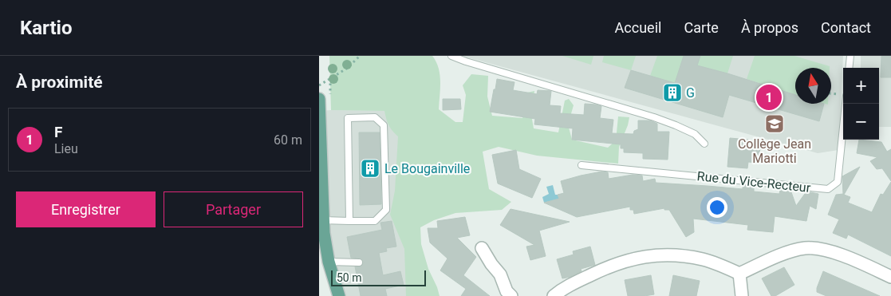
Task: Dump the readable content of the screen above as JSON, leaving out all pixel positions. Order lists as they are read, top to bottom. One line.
{"streets":{"lane":["Rue du Vice-Recteur"]},"places":{"building":["G","Le Bougainville"],"school or university":["Collège Jean Mariotti"]},"scale_bar":"50 m","north":"top","page":{"header":"Kartio","nav":["Accueil","Carte","À propos","Contact"],"heading":"À proximité","map_buttons":["+","−"],"pins":"1","list":[{"mark":"1","name":"F","note":"Lieu","value":"60 m"}],"buttons":["Enregistrer","Partager"],"scale":"50 m"}}
